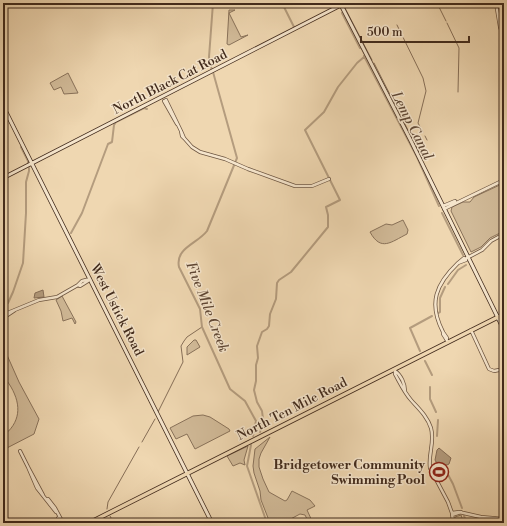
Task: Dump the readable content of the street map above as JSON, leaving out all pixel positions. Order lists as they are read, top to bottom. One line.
{"streets":{"main road":["North Black Cat Road","West Ustick Road","North Ten Mile Road"]},"crossings":[["North Black Cat Road","West Ustick Road"],["West Ustick Road","North Ten Mile Road"]],"water":["Lemp Canal","Five Mile Creek"],"places":{"sports":["Bridgetower Community Swimming Pool"]},"scale_bar":"500 m"}
